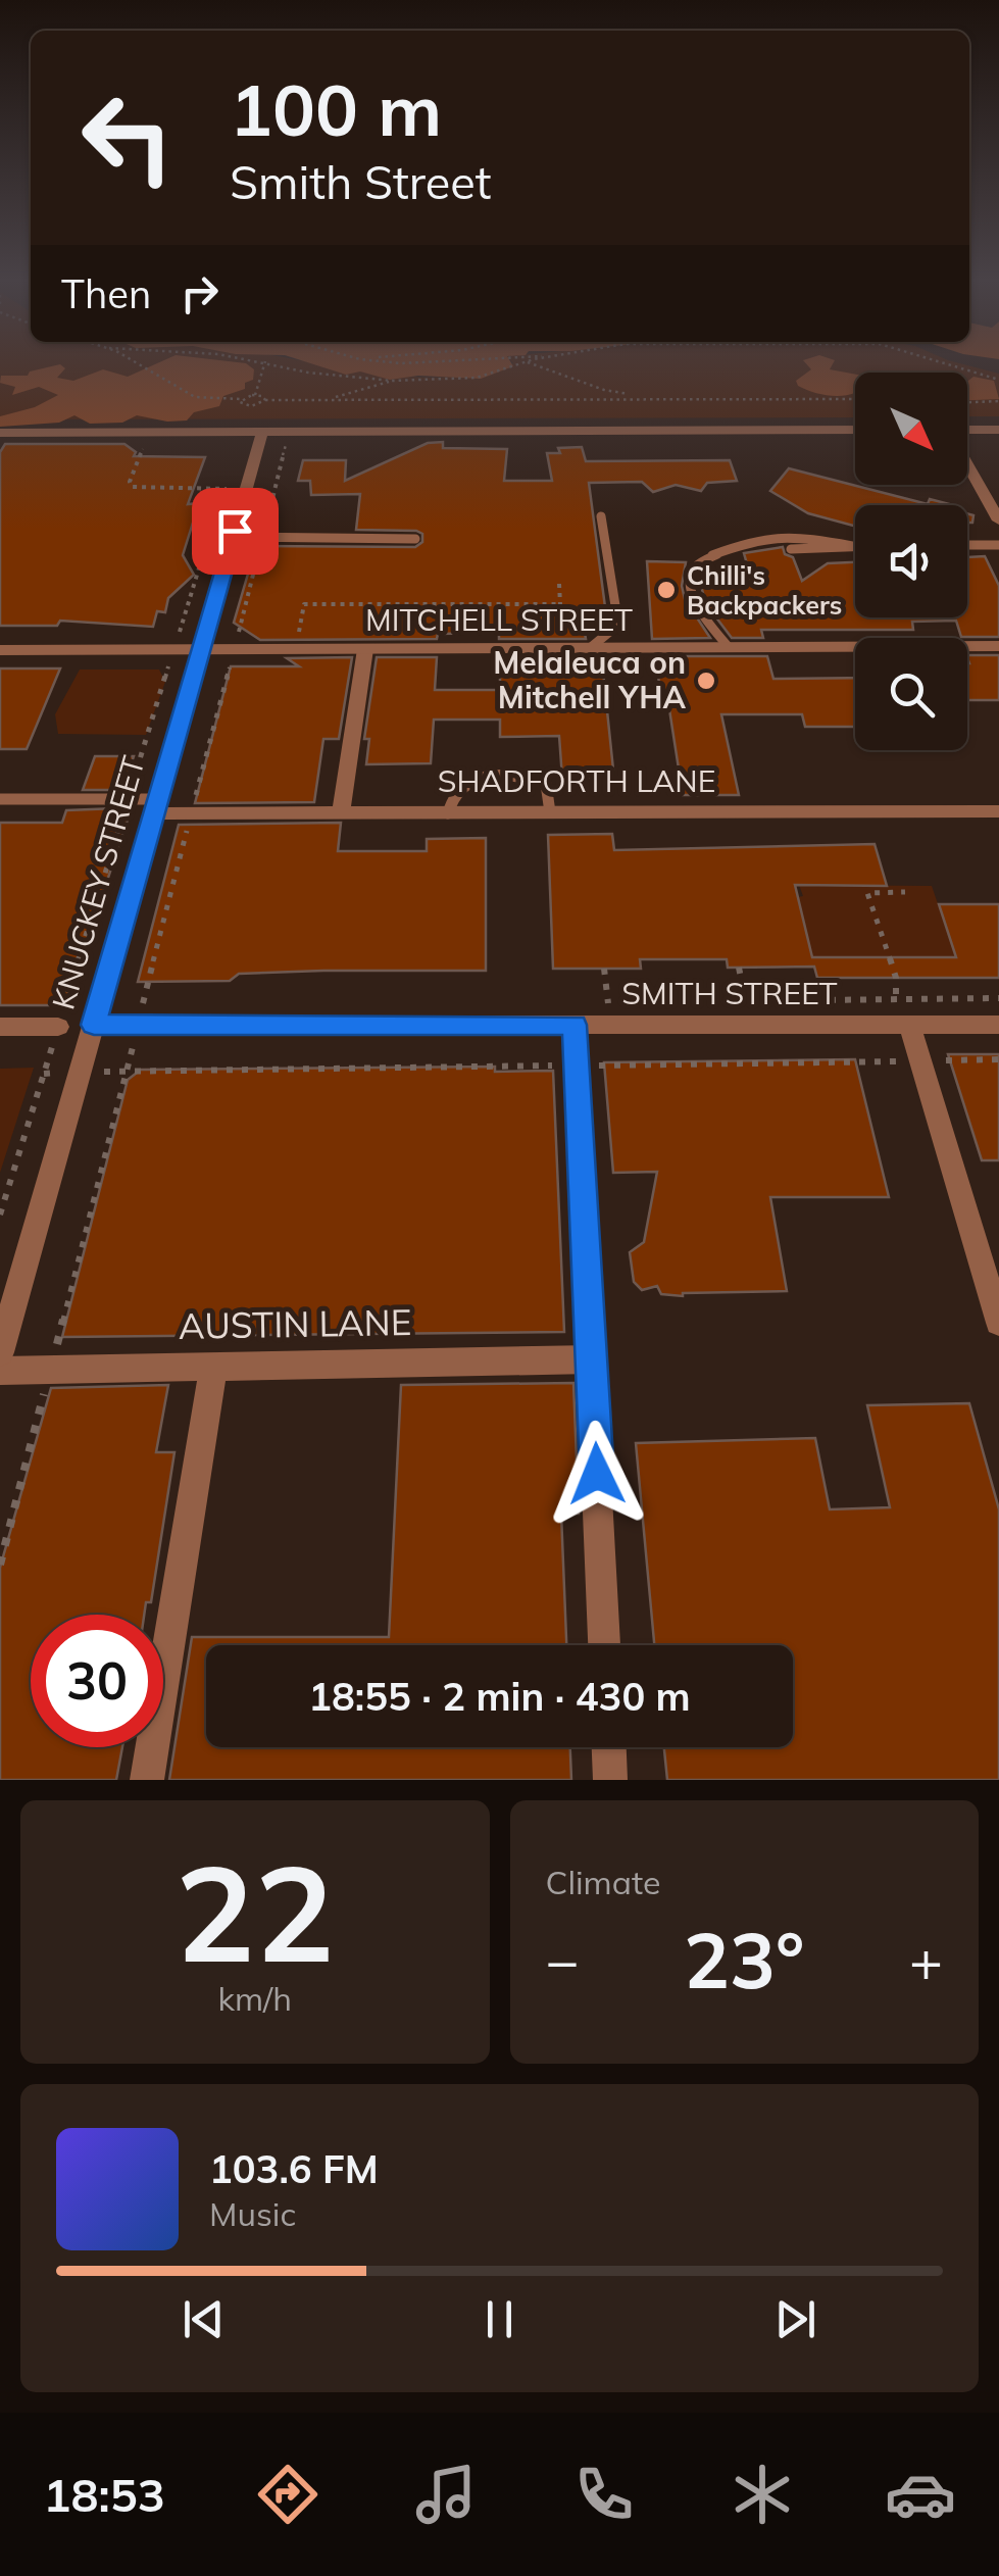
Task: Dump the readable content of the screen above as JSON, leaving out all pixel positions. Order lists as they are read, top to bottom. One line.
{"streets":{"street":["MITCHELL STREET","SHADFORTH LANE","KNUCKEY STREET","SMITH STREET","AUSTIN LANE"]},"crossings":[["MITCHELL STREET","KNUCKEY STREET"],["SHADFORTH LANE","KNUCKEY STREET"],["KNUCKEY STREET","SMITH STREET"]],"places":["Chilli's Backpackers","Melaleuca on Mitchell YHA"],"north":"bottom right","page":{"turn":["100 m","Smith Street"],"then":"Then","limit":"30","trip":"18:55 · 2 min · 430 m","tile":[["22","km/h"],"Climate"],"heat":["−","23°","+"],"song":["103.6 FM","Music"],"tabs":"18:53"}}
